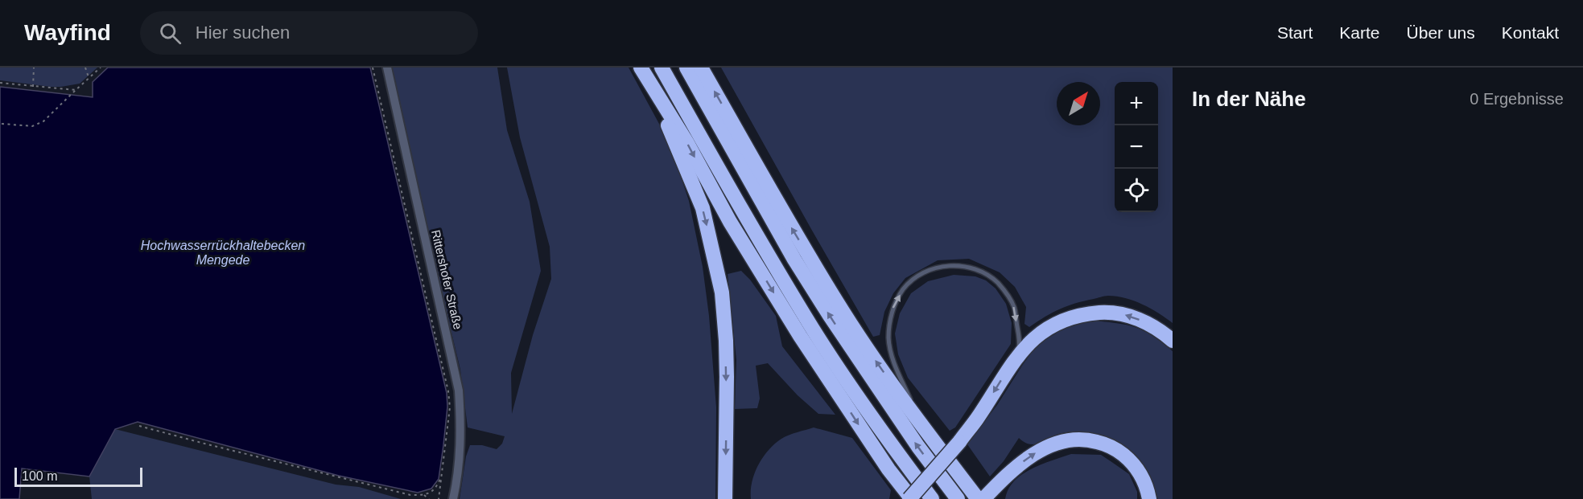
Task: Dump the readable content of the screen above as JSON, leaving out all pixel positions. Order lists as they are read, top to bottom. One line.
{"streets":{"street":["Rittershofer Straße"]},"water":["Hochwasserrückhaltebecken Mengede"],"scale_bar":"100 m","north":"top right","page":{"header":"Wayfind","search":"Hier suchen","nav":["Start","Karte","Über uns","Kontakt"],"heading":["In der Nähe","0 Ergebnisse"],"map_buttons":["+","−"],"scale":"100 m"}}
